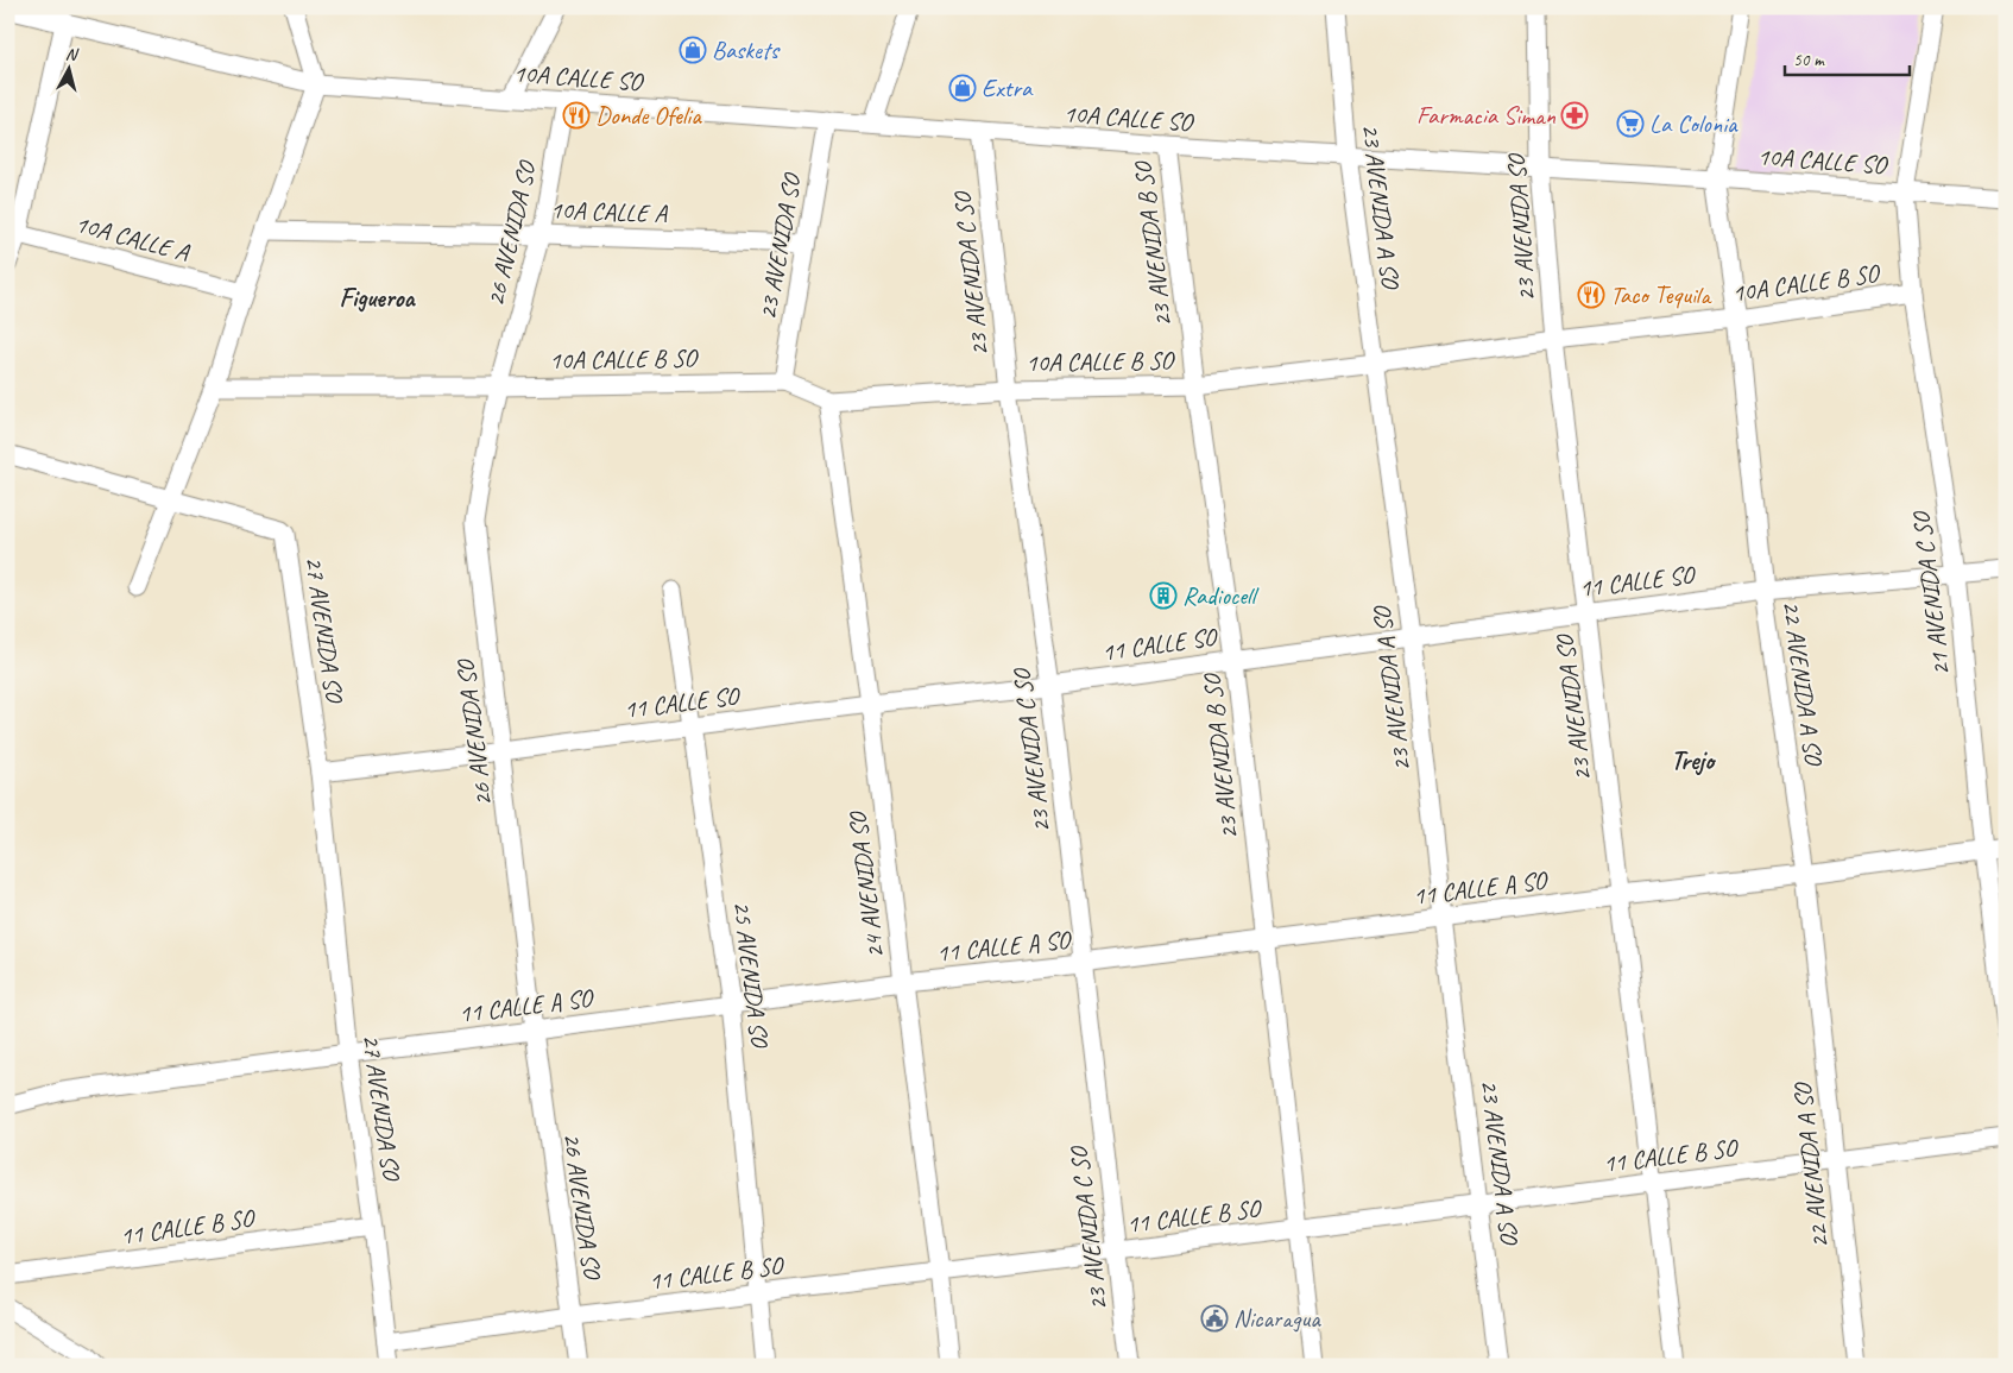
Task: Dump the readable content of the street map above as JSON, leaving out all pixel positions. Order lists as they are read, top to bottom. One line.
{"streets":{"street":["10A CALLE SO","23 AVENIDA A SO","10A CALLE A","23 AVENIDA SO","26 AVENIDA SO","23 AVENIDA B SO","23 AVENIDA C SO","10A CALLE B SO","11 CALLE SO","21 AVENIDA C SO","27 AVENIDA SO","22 AVENIDA A SO","24 AVENIDA SO","11 CALLE A SO","25 AVENIDA SO","11 CALLE B SO"]},"crossings":[["10A CALLE SO","23 AVENIDA A SO"],["10A CALLE SO","23 AVENIDA SO"],["10A CALLE SO","26 AVENIDA SO"],["10A CALLE SO","23 AVENIDA B SO"],["10A CALLE SO","23 AVENIDA C SO"],["10A CALLE SO","21 AVENIDA C SO"],["10A CALLE SO","22 AVENIDA A SO"],["23 AVENIDA A SO","10A CALLE B SO"],["23 AVENIDA A SO","11 CALLE SO"],["23 AVENIDA A SO","11 CALLE A SO"],["23 AVENIDA A SO","11 CALLE B SO"],["10A CALLE A","23 AVENIDA SO"],["10A CALLE A","26 AVENIDA SO"],["23 AVENIDA SO","10A CALLE B SO"],["23 AVENIDA SO","11 CALLE SO"],["23 AVENIDA SO","11 CALLE A SO"],["23 AVENIDA SO","11 CALLE B SO"],["26 AVENIDA SO","10A CALLE B SO"],["26 AVENIDA SO","11 CALLE SO"],["26 AVENIDA SO","11 CALLE A SO"],["26 AVENIDA SO","11 CALLE B SO"],["23 AVENIDA B SO","10A CALLE B SO"],["23 AVENIDA B SO","11 CALLE SO"],["23 AVENIDA B SO","11 CALLE A SO"],["23 AVENIDA B SO","11 CALLE B SO"],["23 AVENIDA C SO","10A CALLE B SO"],["23 AVENIDA C SO","11 CALLE SO"],["23 AVENIDA C SO","11 CALLE A SO"],["23 AVENIDA C SO","11 CALLE B SO"],["10A CALLE B SO","21 AVENIDA C SO"],["10A CALLE B SO","22 AVENIDA A SO"],["10A CALLE B SO","24 AVENIDA SO"],["11 CALLE SO","21 AVENIDA C SO"],["11 CALLE SO","27 AVENIDA SO"],["11 CALLE SO","22 AVENIDA A SO"],["11 CALLE SO","24 AVENIDA SO"],["11 CALLE SO","25 AVENIDA SO"],["21 AVENIDA C SO","11 CALLE A SO"],["27 AVENIDA SO","11 CALLE A SO"],["27 AVENIDA SO","11 CALLE B SO"],["22 AVENIDA A SO","11 CALLE A SO"],["22 AVENIDA A SO","11 CALLE B SO"],["24 AVENIDA SO","11 CALLE A SO"],["24 AVENIDA SO","11 CALLE B SO"],["11 CALLE A SO","25 AVENIDA SO"],["25 AVENIDA SO","11 CALLE B SO"]],"districts":["Figueroa","Trejo"],"places":{"shop":["Baskets","Extra"],"restaurant":["Donde Ofelia","Taco Tequila"],"pharmacy":["Farmacia Siman"],"supermarket":["La Colonia"],"building":["Radiocell"],"public building":["Nicaragua"]},"scale_bar":"50 m","north":"top"}
